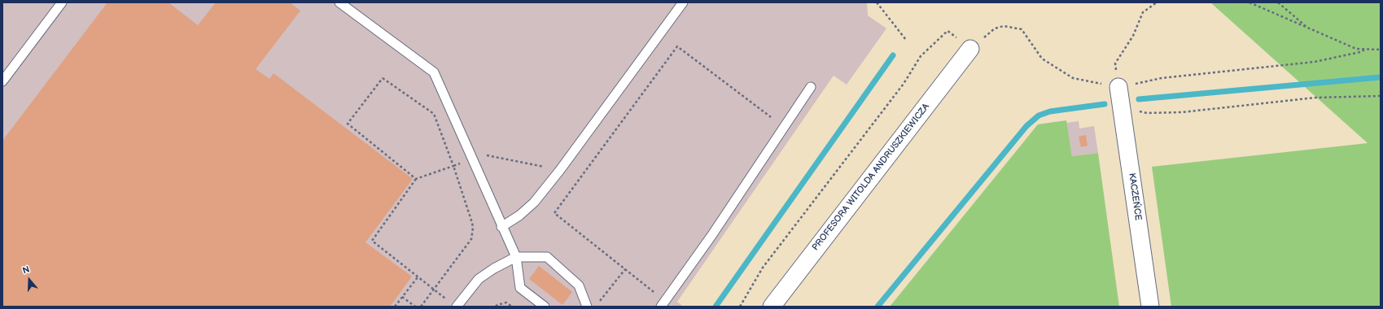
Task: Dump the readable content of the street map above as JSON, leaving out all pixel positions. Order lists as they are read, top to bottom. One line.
{"streets":{"street":["PROFESORA WITOLDA ANDRUSZKIEWICZA","KACZEŃCE"]},"north":"top"}
